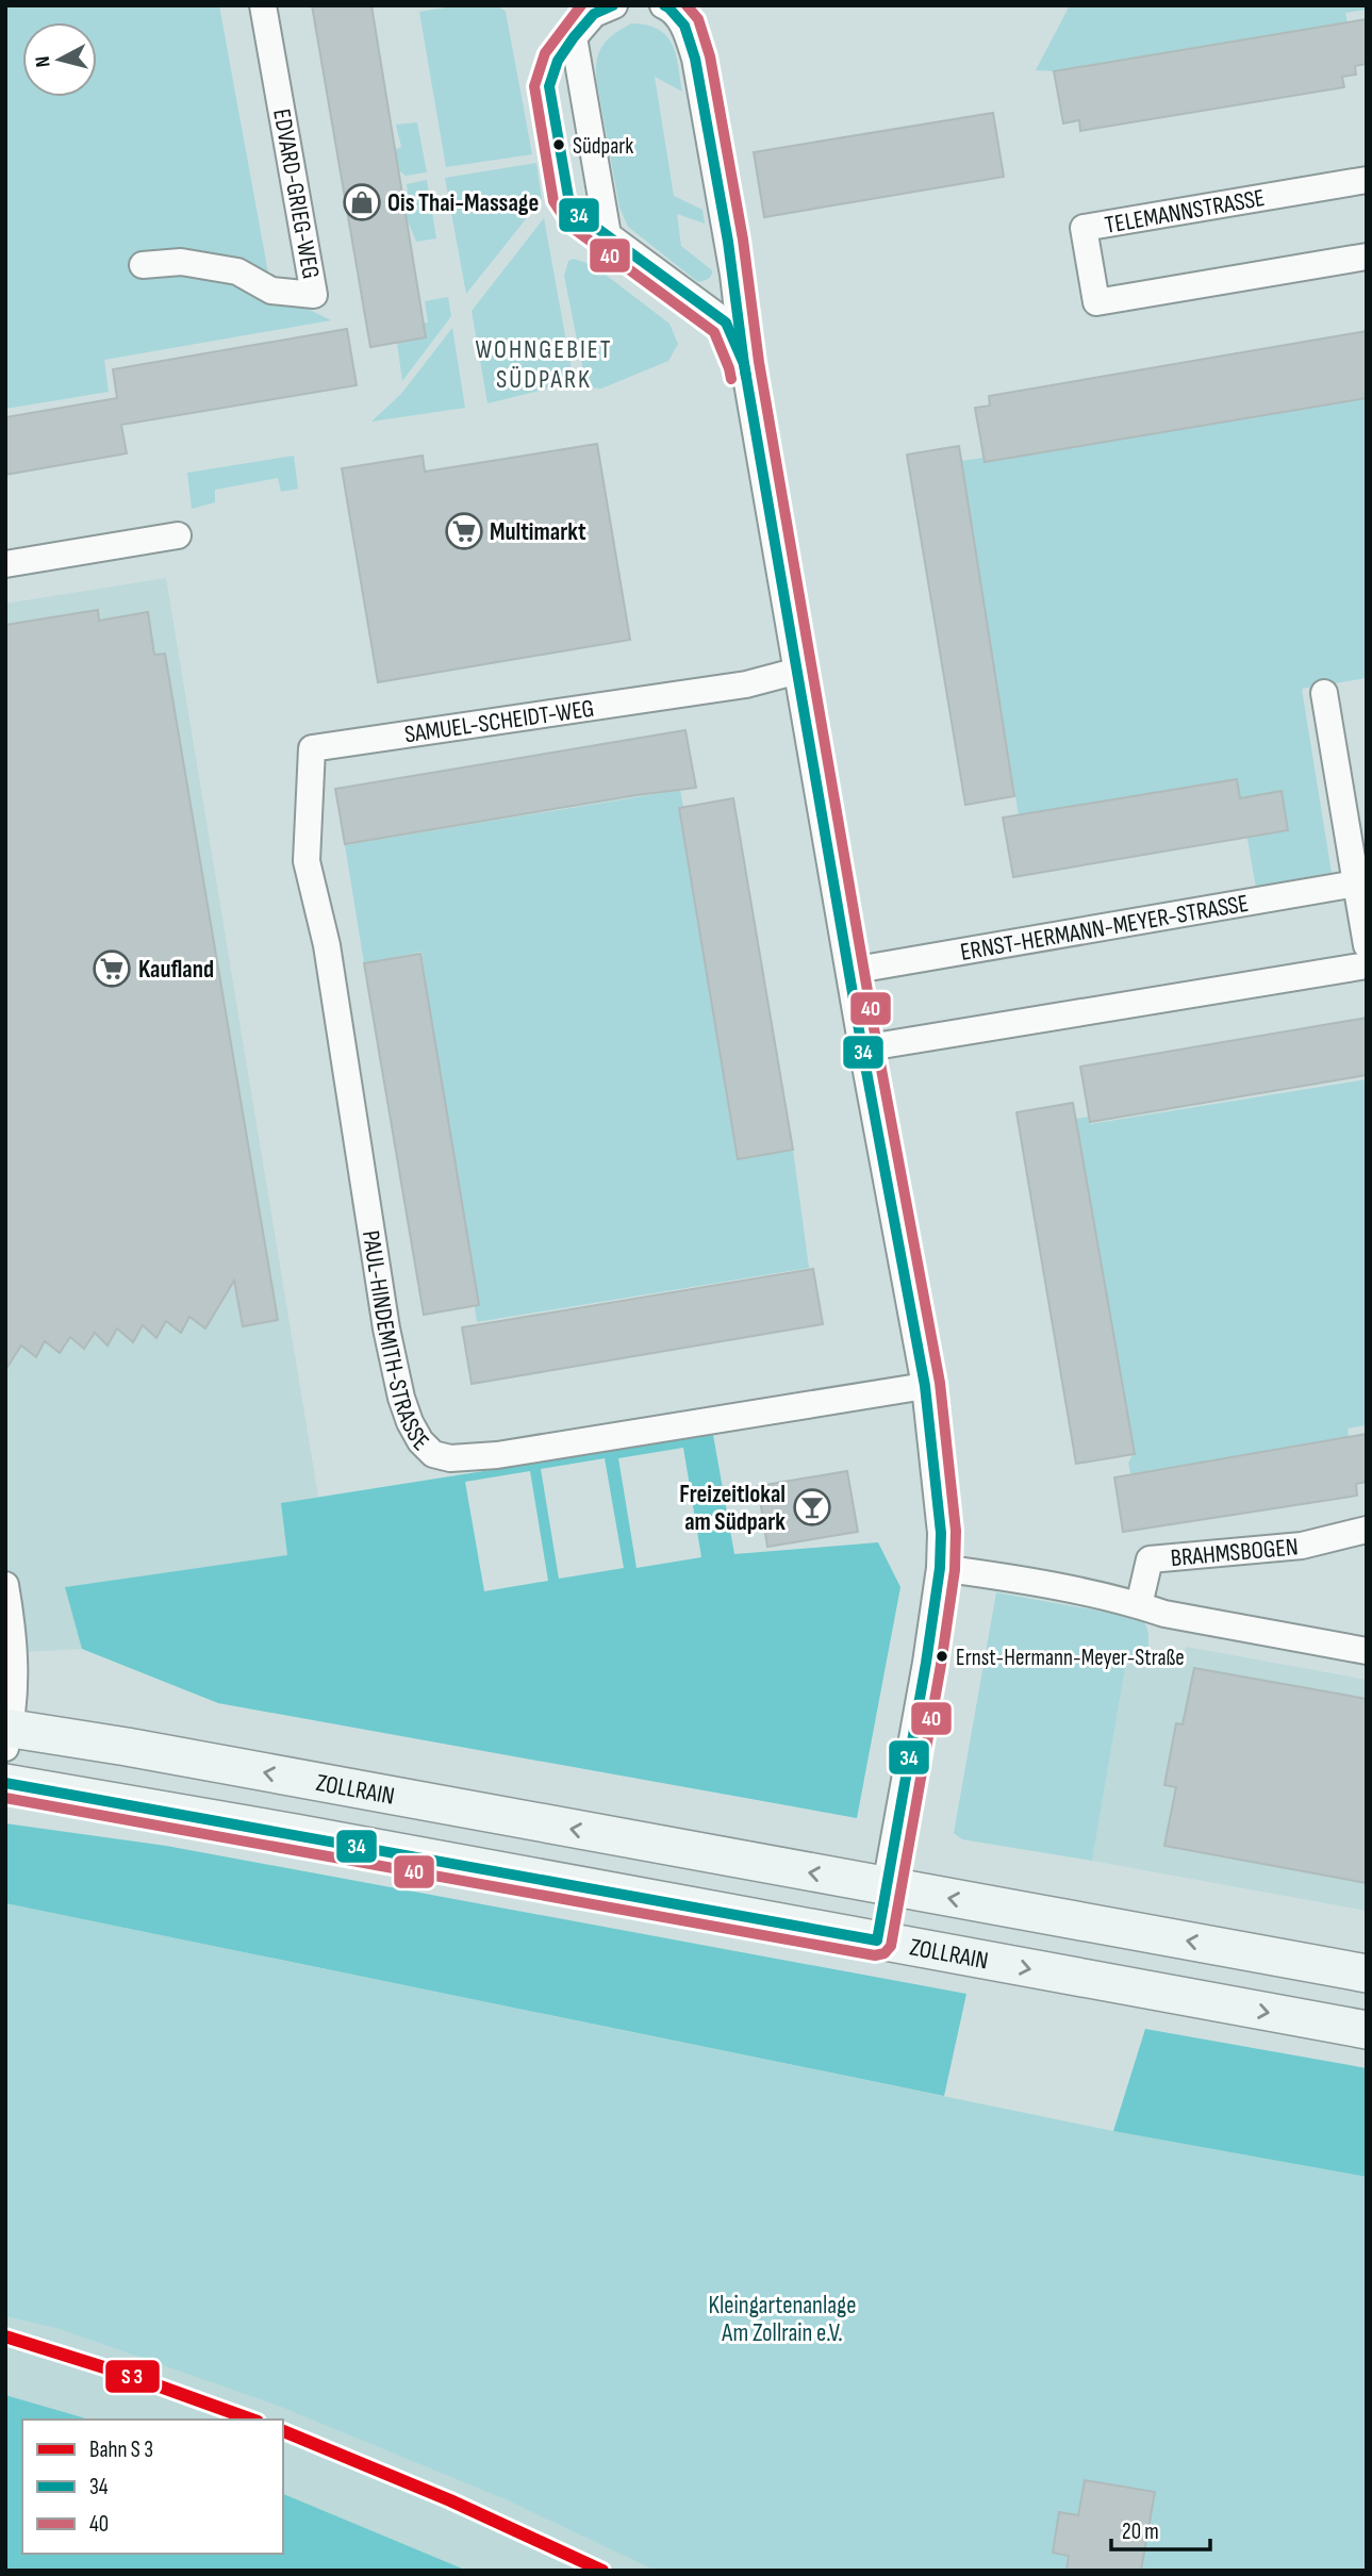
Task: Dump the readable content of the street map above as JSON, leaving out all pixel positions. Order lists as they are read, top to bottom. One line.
{"streets":{"main road":["ZOLLRAIN"],"street":["EDVARD-GRIEG-WEG","TELEMANNSTRASSE","SAMUEL-SCHEIDT-WEG","ERNST-HERMANN-MEYER-STRASSE","PAUL-HINDEMITH-STRASSE","BRAHMSBOGEN"]},"crossings":[["SAMUEL-SCHEIDT-WEG","PAUL-HINDEMITH-STRASSE"]],"districts":["WOHNGEBIET SÜDPARK"],"parks":["Kleingartenanlage Am Zollrain e.V."],"places":{"other":["Südpark","Ernst-Hermann-Meyer-Straße"],"shop":["Ois Thai-Massage"],"supermarket":["Multimarkt","Kaufland"],"bar":["Freizeitlokal am Südpark"]},"lines":["transit line 34","transit line 40"],"legend":["Bahn S 3","34","40"],"scale_bar":"20 m","north":"left"}
